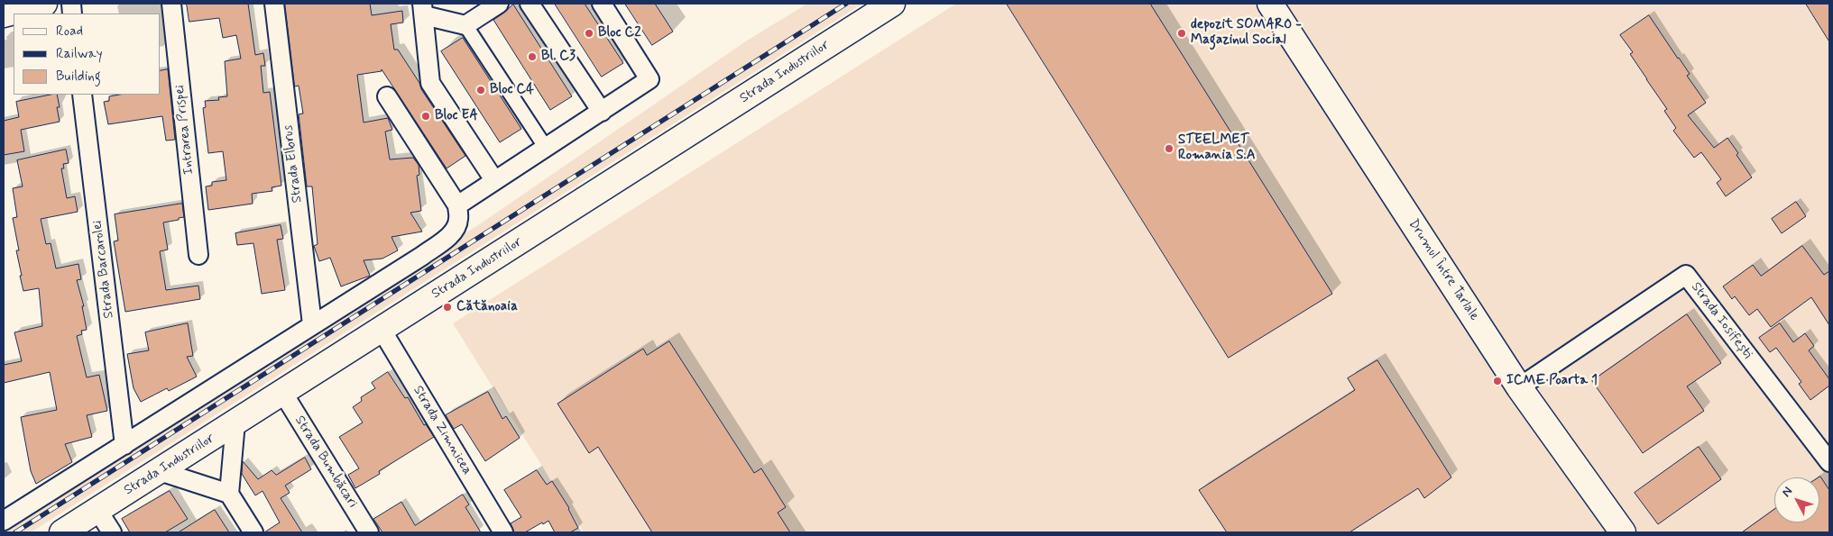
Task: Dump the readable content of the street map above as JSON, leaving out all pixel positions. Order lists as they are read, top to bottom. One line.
{"streets":{"main road":["Strada Industriilor","Drumul Între Tarlale"],"street":["Intrarea Prispei","Strada Elbrus","Strada Barcarolei","Strada Iosifești","Strada Zimnicea","Strada Bumbăcari"]},"crossings":[["Strada Industriilor","Strada Zimnicea"],["Strada Industriilor","Strada Bumbăcari"],["Drumul Între Tarlale","Strada Iosifești"]],"places":["Bloc C2","depozit SOMARO - Magazinul Social","Bl. C3","Bloc C4","Bloc EA","STEELMET Romania S.A","Cătănoaia","ICME Poarta 1"],"legend":["Road","Railway","Building"],"north":"top left"}
